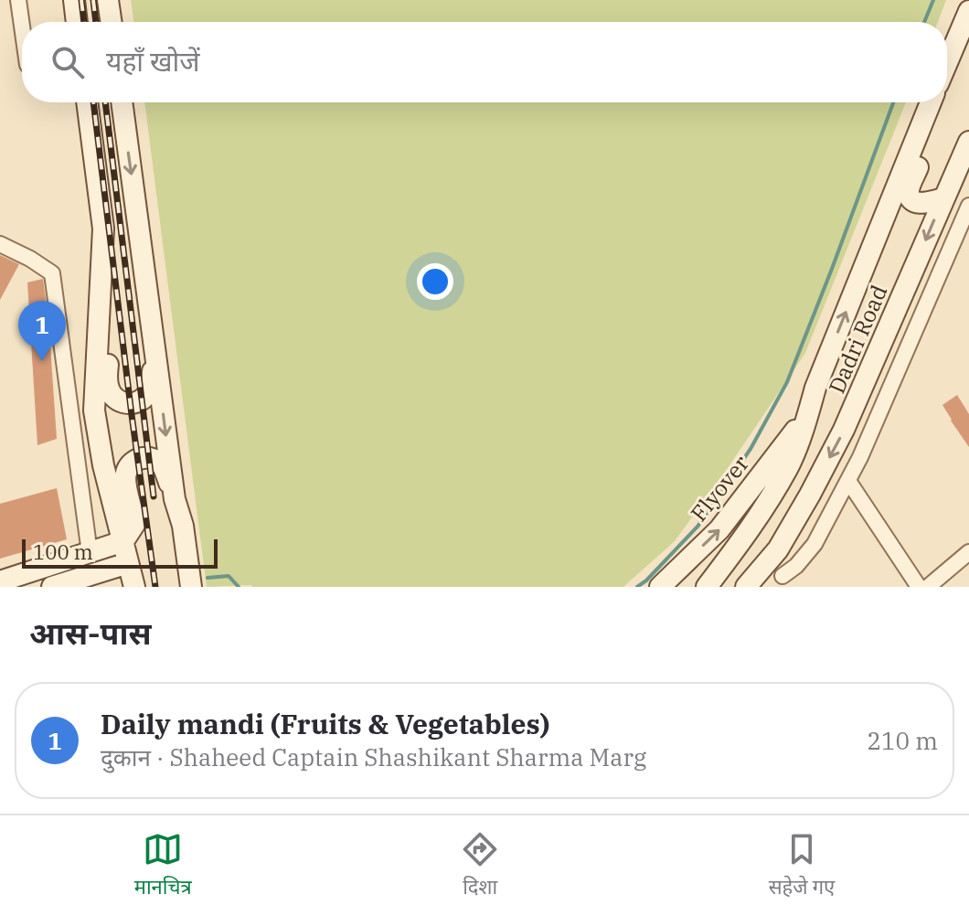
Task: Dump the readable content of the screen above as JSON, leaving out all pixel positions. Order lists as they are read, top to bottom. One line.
{"streets":{"main road":["Dadri Road","Flyover"]},"crossings":[["Dadri Road","Flyover"]],"scale_bar":"100 m","page":{"search":"यहाँ खोजें","pins":"1","scale":"100 m","heading":"आस-पास","list":[{"mark":"1","name":"Daily mandi (Fruits & Vegetables)","note":"दुकान · Shaheed Captain Shashikant Sharma Marg","value":"210 m"}],"nav":["मानचित्र","दिशा","सहेजे गए"]}}
